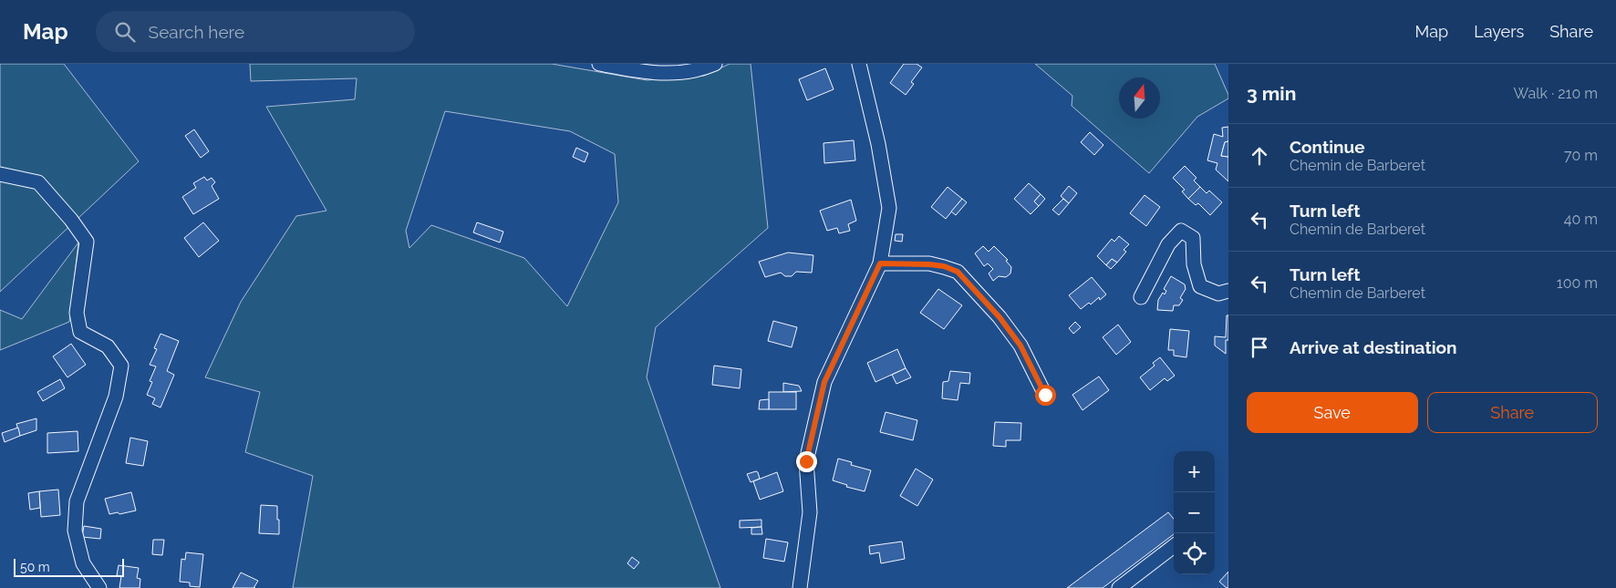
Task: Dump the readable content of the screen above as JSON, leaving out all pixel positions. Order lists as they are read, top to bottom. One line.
{"scale_bar":"50 m","north":"top","page":{"header":"Map","search":"Search here","nav":["Map","Layers","Share"],"heading":["3 min","Walk · 210 m"],"list":[["Continue","Chemin de Barberet","70 m"],["Turn left","Chemin de Barberet","40 m"],["Turn left","Chemin de Barberet","100 m"],"Arrive at destination"],"buttons":["Save","Share"],"map_buttons":["+","−"],"scale":"50 m"}}
